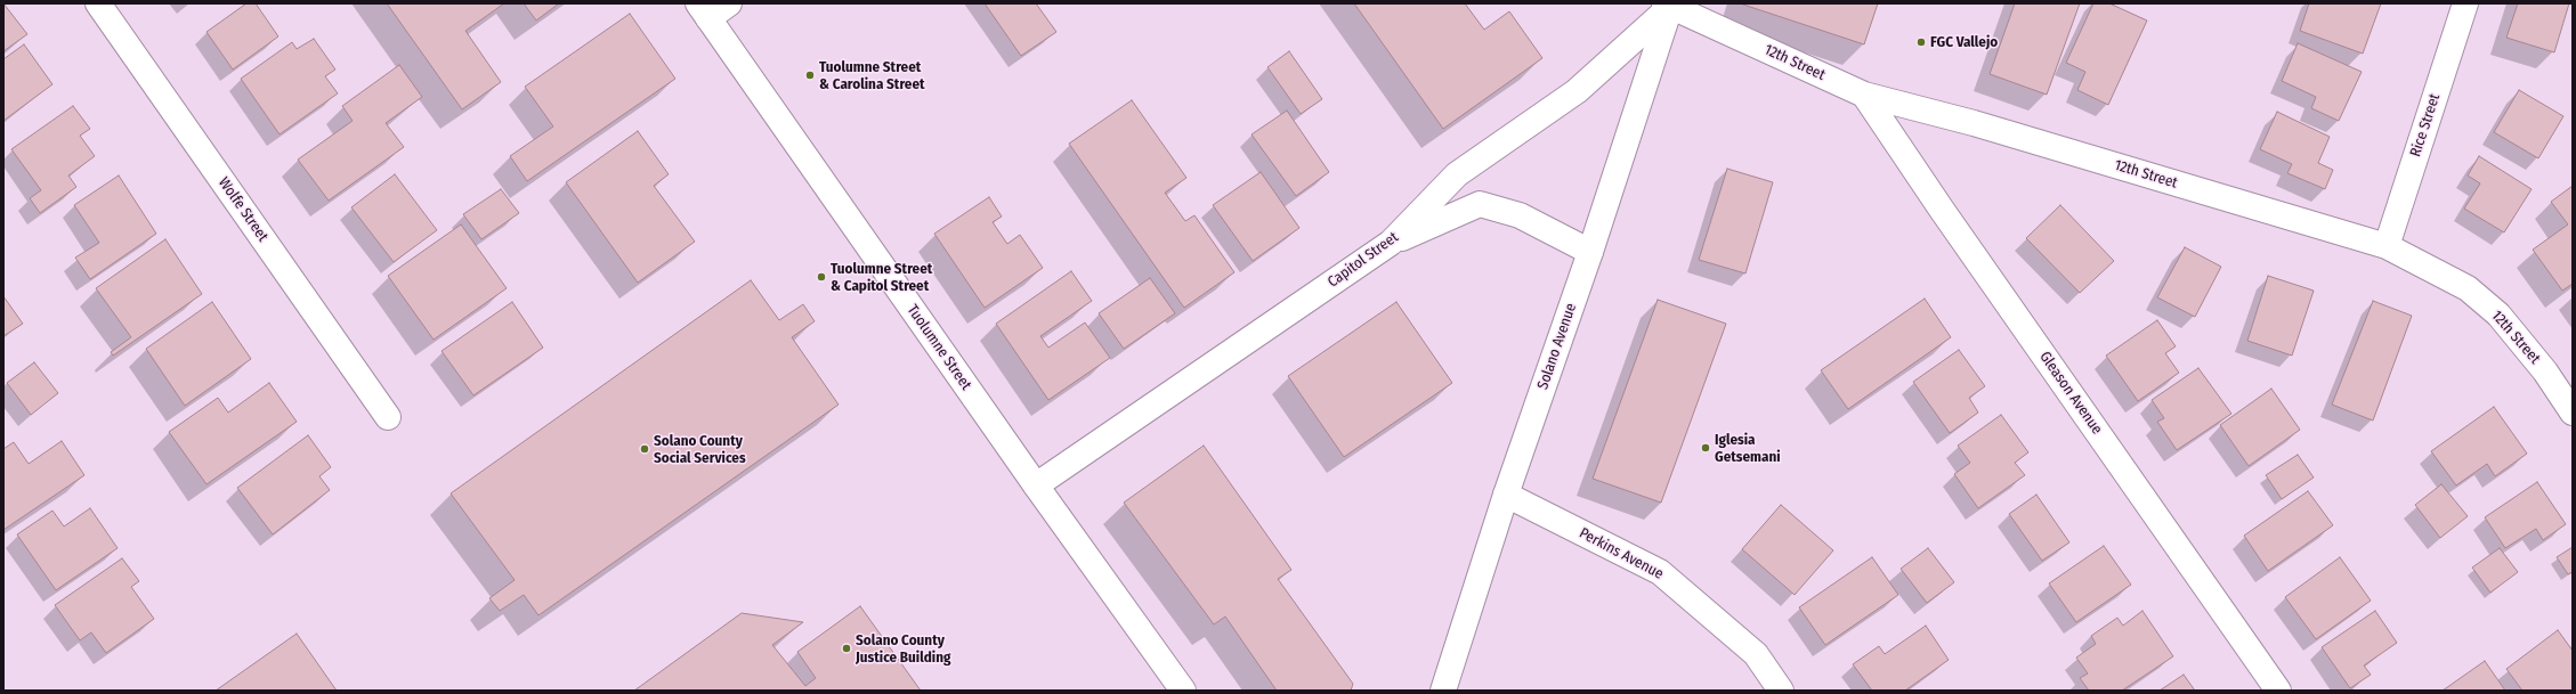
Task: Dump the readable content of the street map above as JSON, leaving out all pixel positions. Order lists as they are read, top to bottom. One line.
{"streets":{"street":["12th Street","Rice Street","Wolfe Street","Capitol Street","Solano Avenue","Tuolumne Street","Gleason Avenue","Perkins Avenue"]},"crossings":[["12th Street","Rice Street"],["12th Street","Capitol Street"],["12th Street","Solano Avenue"],["12th Street","Gleason Avenue"],["Capitol Street","Solano Avenue"],["Capitol Street","Tuolumne Street"],["Solano Avenue","Perkins Avenue"]],"places":["FGC Vallejo","Tuolumne Street & Carolina Street","Tuolumne Street & Capitol Street","Iglesia Getsemani","Solano County Social Services","Solano County Justice Building"]}
